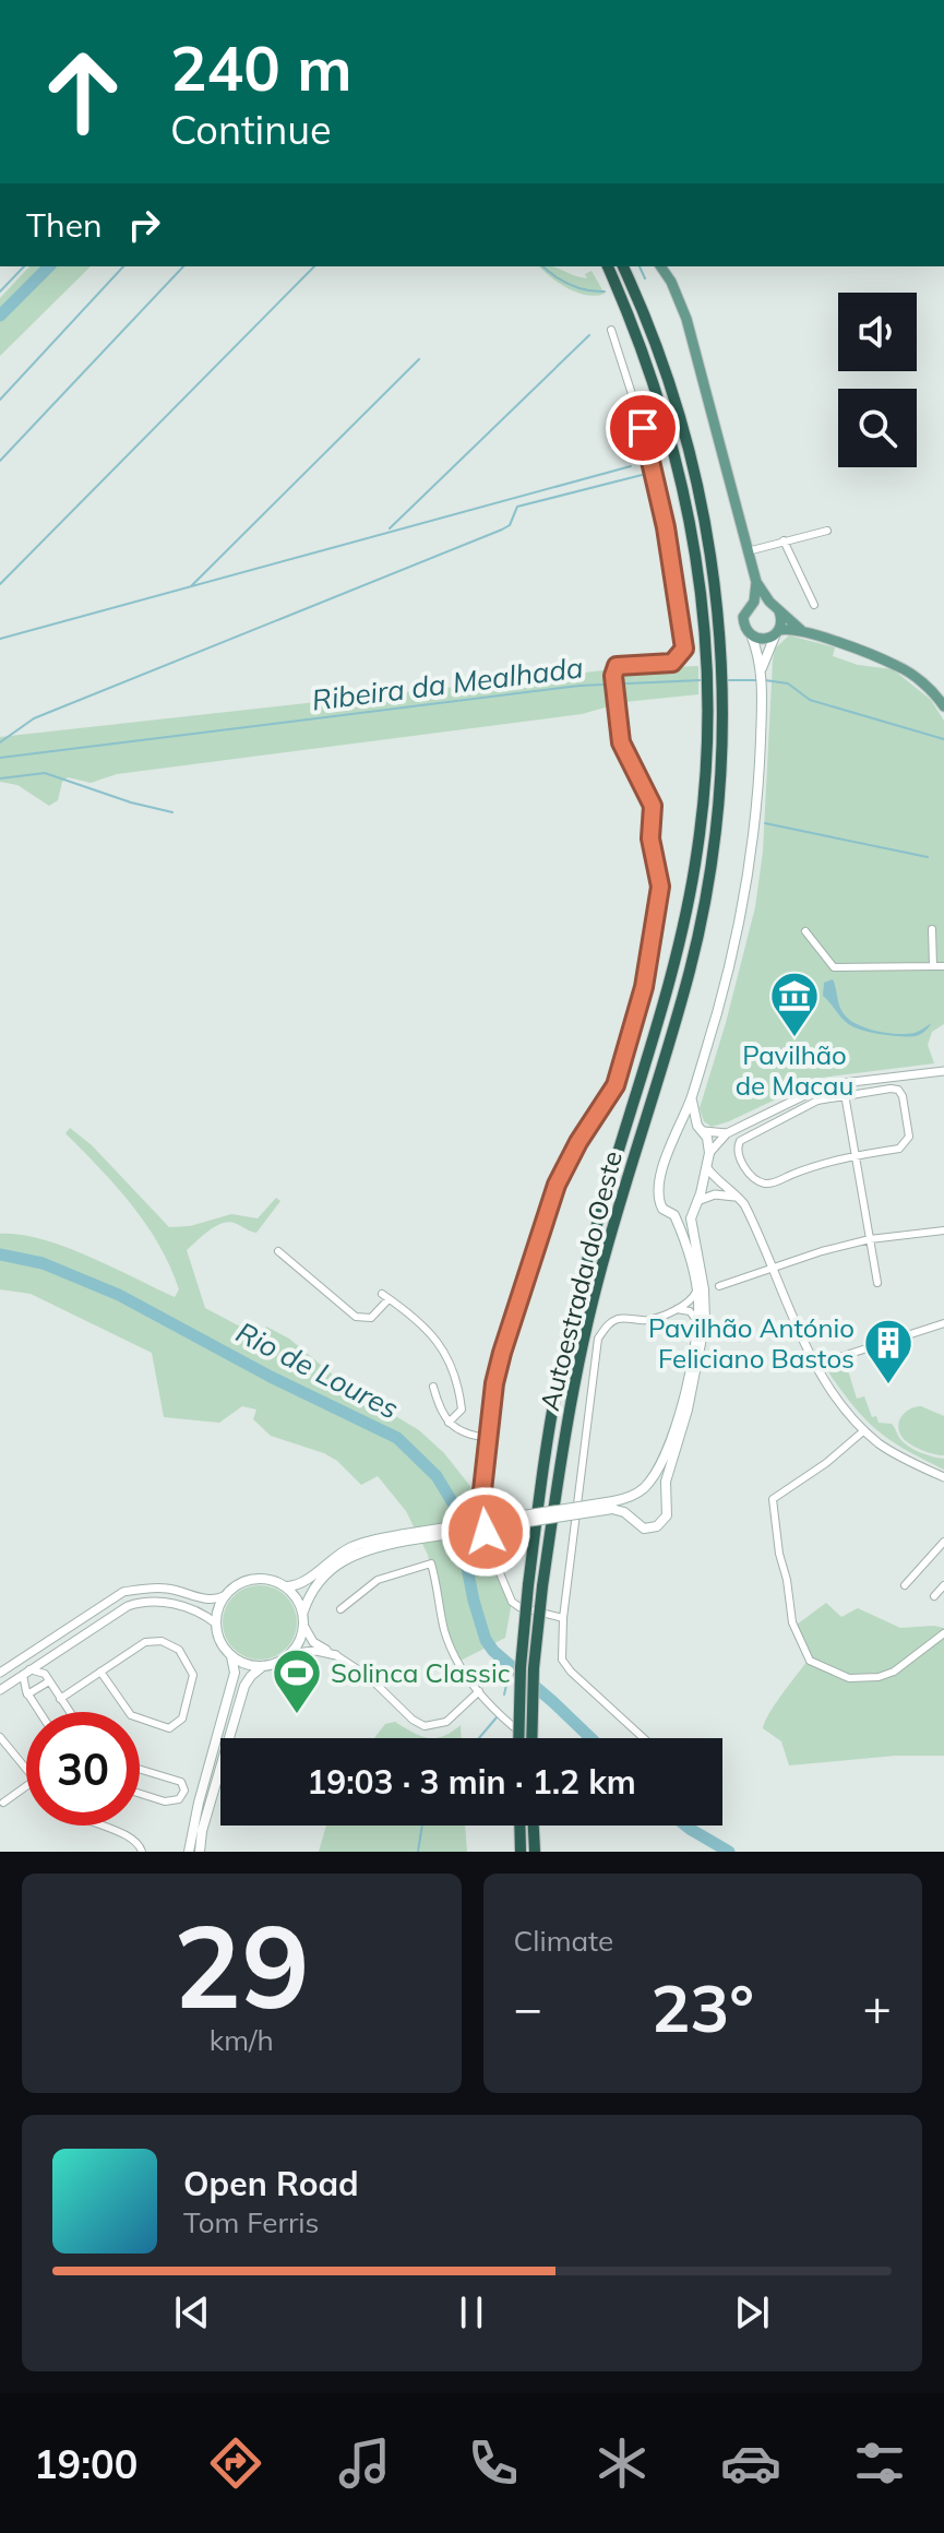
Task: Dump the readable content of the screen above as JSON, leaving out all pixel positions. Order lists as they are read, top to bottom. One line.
{"streets":{"highway":["Autoestrada do Oeste"]},"water":["Ribeira da Mealhada","Rio de Loures"],"places":{"museum":["Pavilhão de Macau"],"building":["Pavilhão António Feliciano Bastos"],"sports":["Solinca Classic"]},"page":{"turn":["240 m","Continue"],"then":"Then","limit":"30","trip":"19:03 · 3 min · 1.2 km","tile":[["29","km/h"],"Climate"],"heat":["−","23°","+"],"song":["Open Road","Tom Ferris"],"tabs":"19:00"}}
